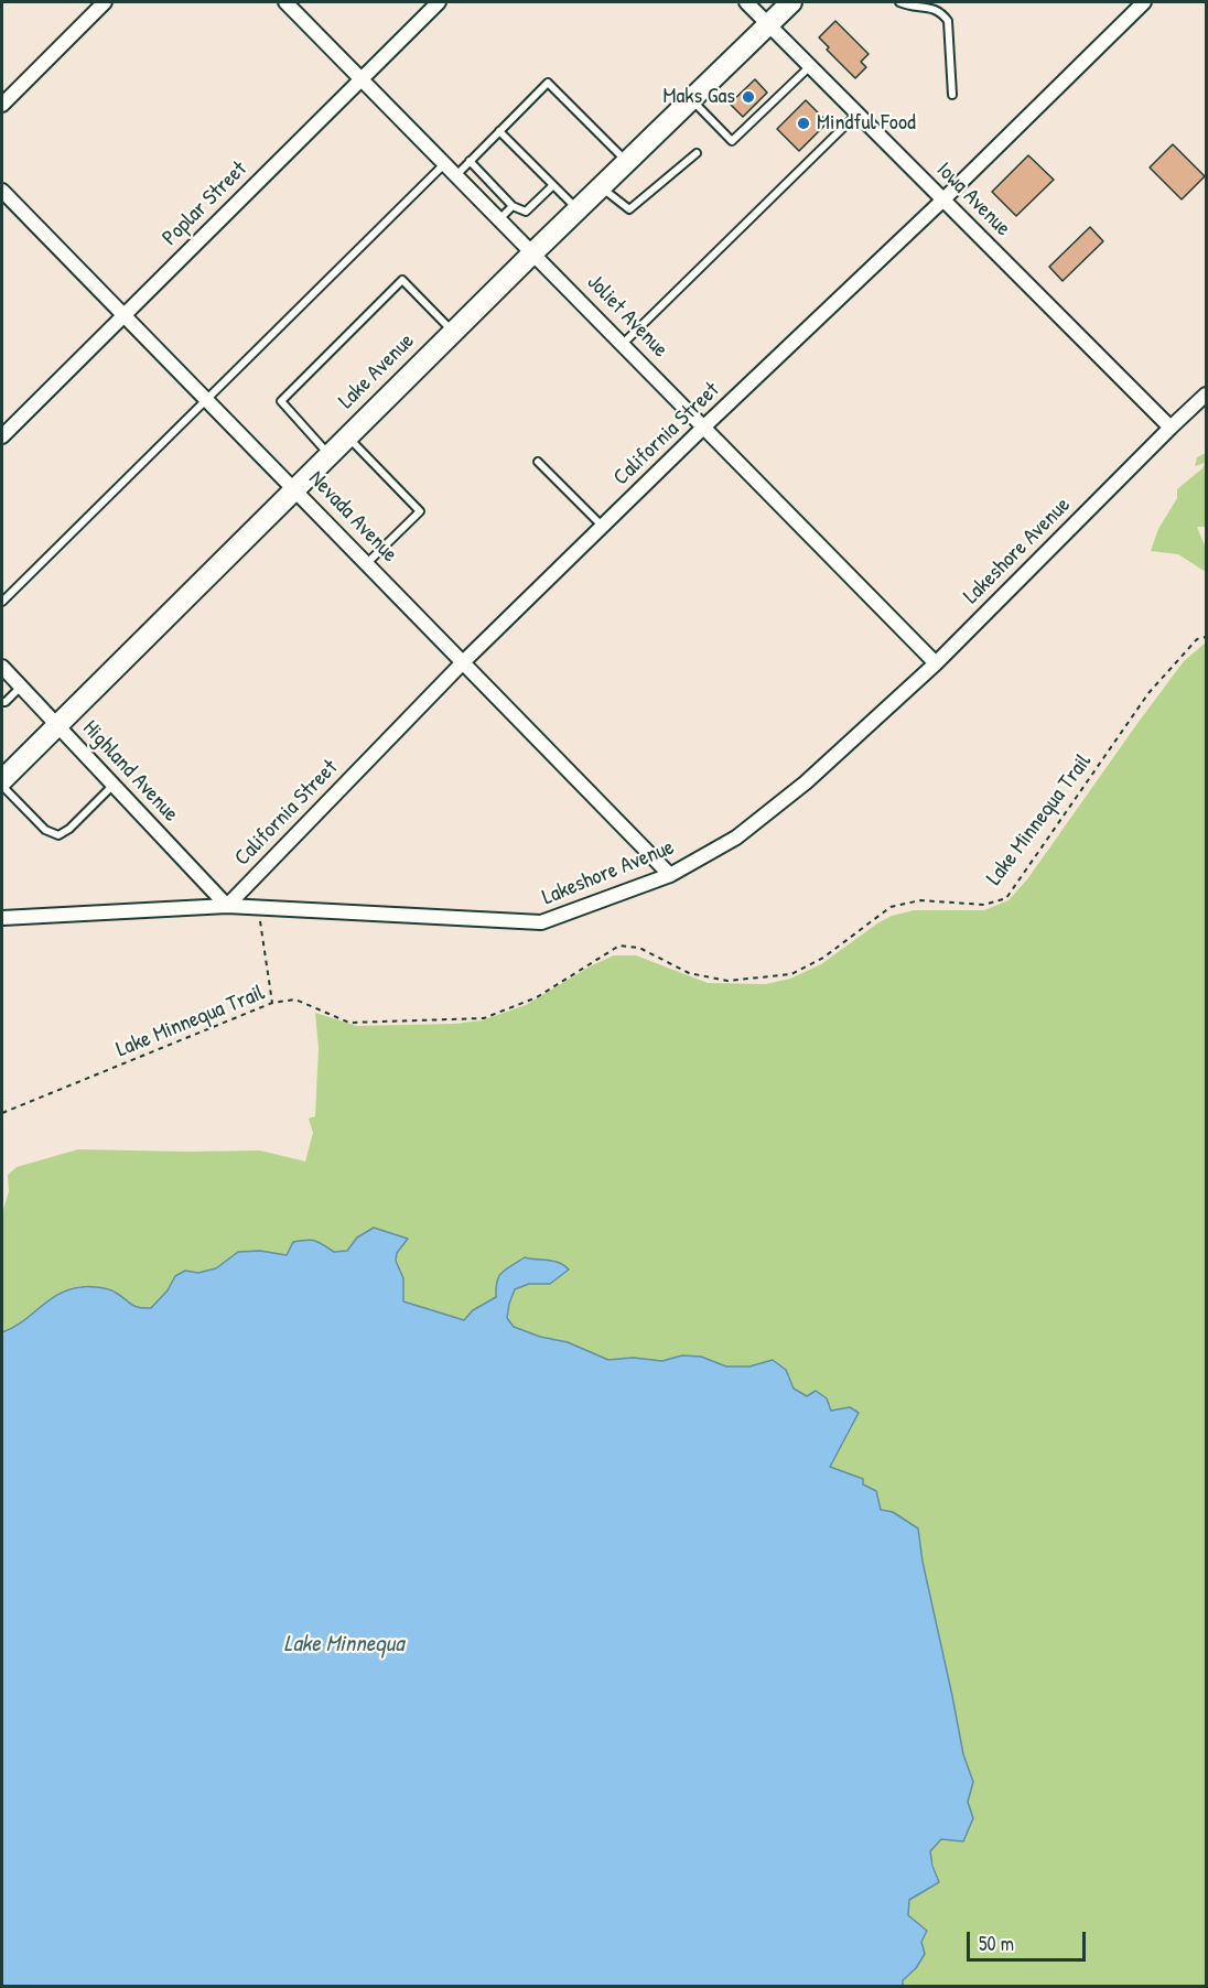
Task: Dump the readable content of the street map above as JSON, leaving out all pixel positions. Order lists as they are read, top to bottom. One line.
{"streets":{"main road":["Lake Avenue"],"street":["Iowa Avenue","Poplar Street","Joliet Avenue","California Street","Nevada Avenue","Lakeshore Avenue","Highland Avenue"],"path":["Lake Minnequa Trail"]},"crossings":[["Iowa Avenue","Lake Avenue"],["Iowa Avenue","California Street"],["Iowa Avenue","Lakeshore Avenue"],["Poplar Street","Joliet Avenue"],["Poplar Street","Nevada Avenue"],["Joliet Avenue","Lake Avenue"],["Joliet Avenue","California Street"],["Joliet Avenue","Lakeshore Avenue"],["Lake Avenue","Nevada Avenue"],["Lake Avenue","Highland Avenue"],["California Street","Nevada Avenue"],["California Street","Lakeshore Avenue"],["California Street","Highland Avenue"],["Nevada Avenue","Lakeshore Avenue"],["Lakeshore Avenue","Highland Avenue"]],"water":["Lake Minnequa"],"places":["Maks Gas","Mindful Food"],"scale_bar":"50 m"}
